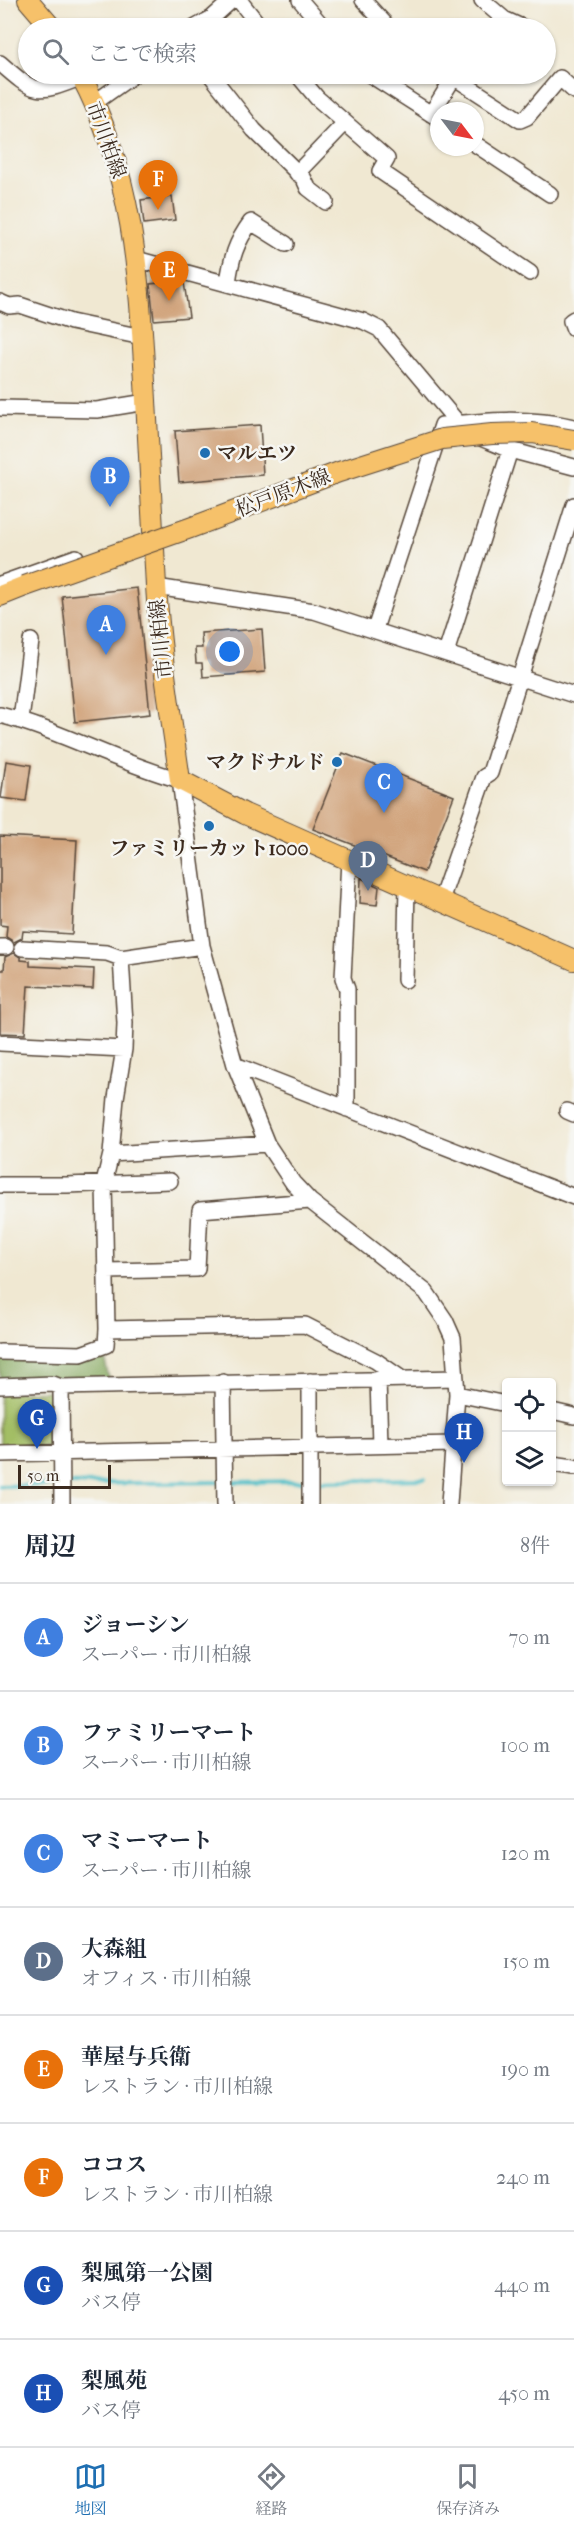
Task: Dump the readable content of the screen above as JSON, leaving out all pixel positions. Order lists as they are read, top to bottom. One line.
{"streets":{"main road":["市川柏線","松戸原木線"]},"places":["マルエツ","マクドナルド","ファミリーカット1000"],"scale_bar":"50 m","north":"bottom right","page":{"search":"ここで検索","pins":["F","E","B","A","C","D","G","H"],"scale":"50 m","heading":["周辺","8件"],"list":[{"mark":"A","name":"ジョーシン","note":"スーパー · 市川柏線","value":"70 m"},{"mark":"B","name":"ファミリーマート","note":"スーパー · 市川柏線","value":"100 m"},{"mark":"C","name":"マミーマート","note":"スーパー · 市川柏線","value":"120 m"},{"mark":"D","name":"大森組","note":"オフィス · 市川柏線","value":"150 m"},{"mark":"E","name":"華屋与兵衛","note":"レストラン · 市川柏線","value":"190 m"},{"mark":"F","name":"ココス","note":"レストラン · 市川柏線","value":"240 m"},{"mark":"G","name":"梨風第一公園","note":"バス停","value":"440 m"},{"mark":"H","name":"梨風苑","note":"バス停","value":"450 m"}],"nav":["地図","経路","保存済み"]}}
